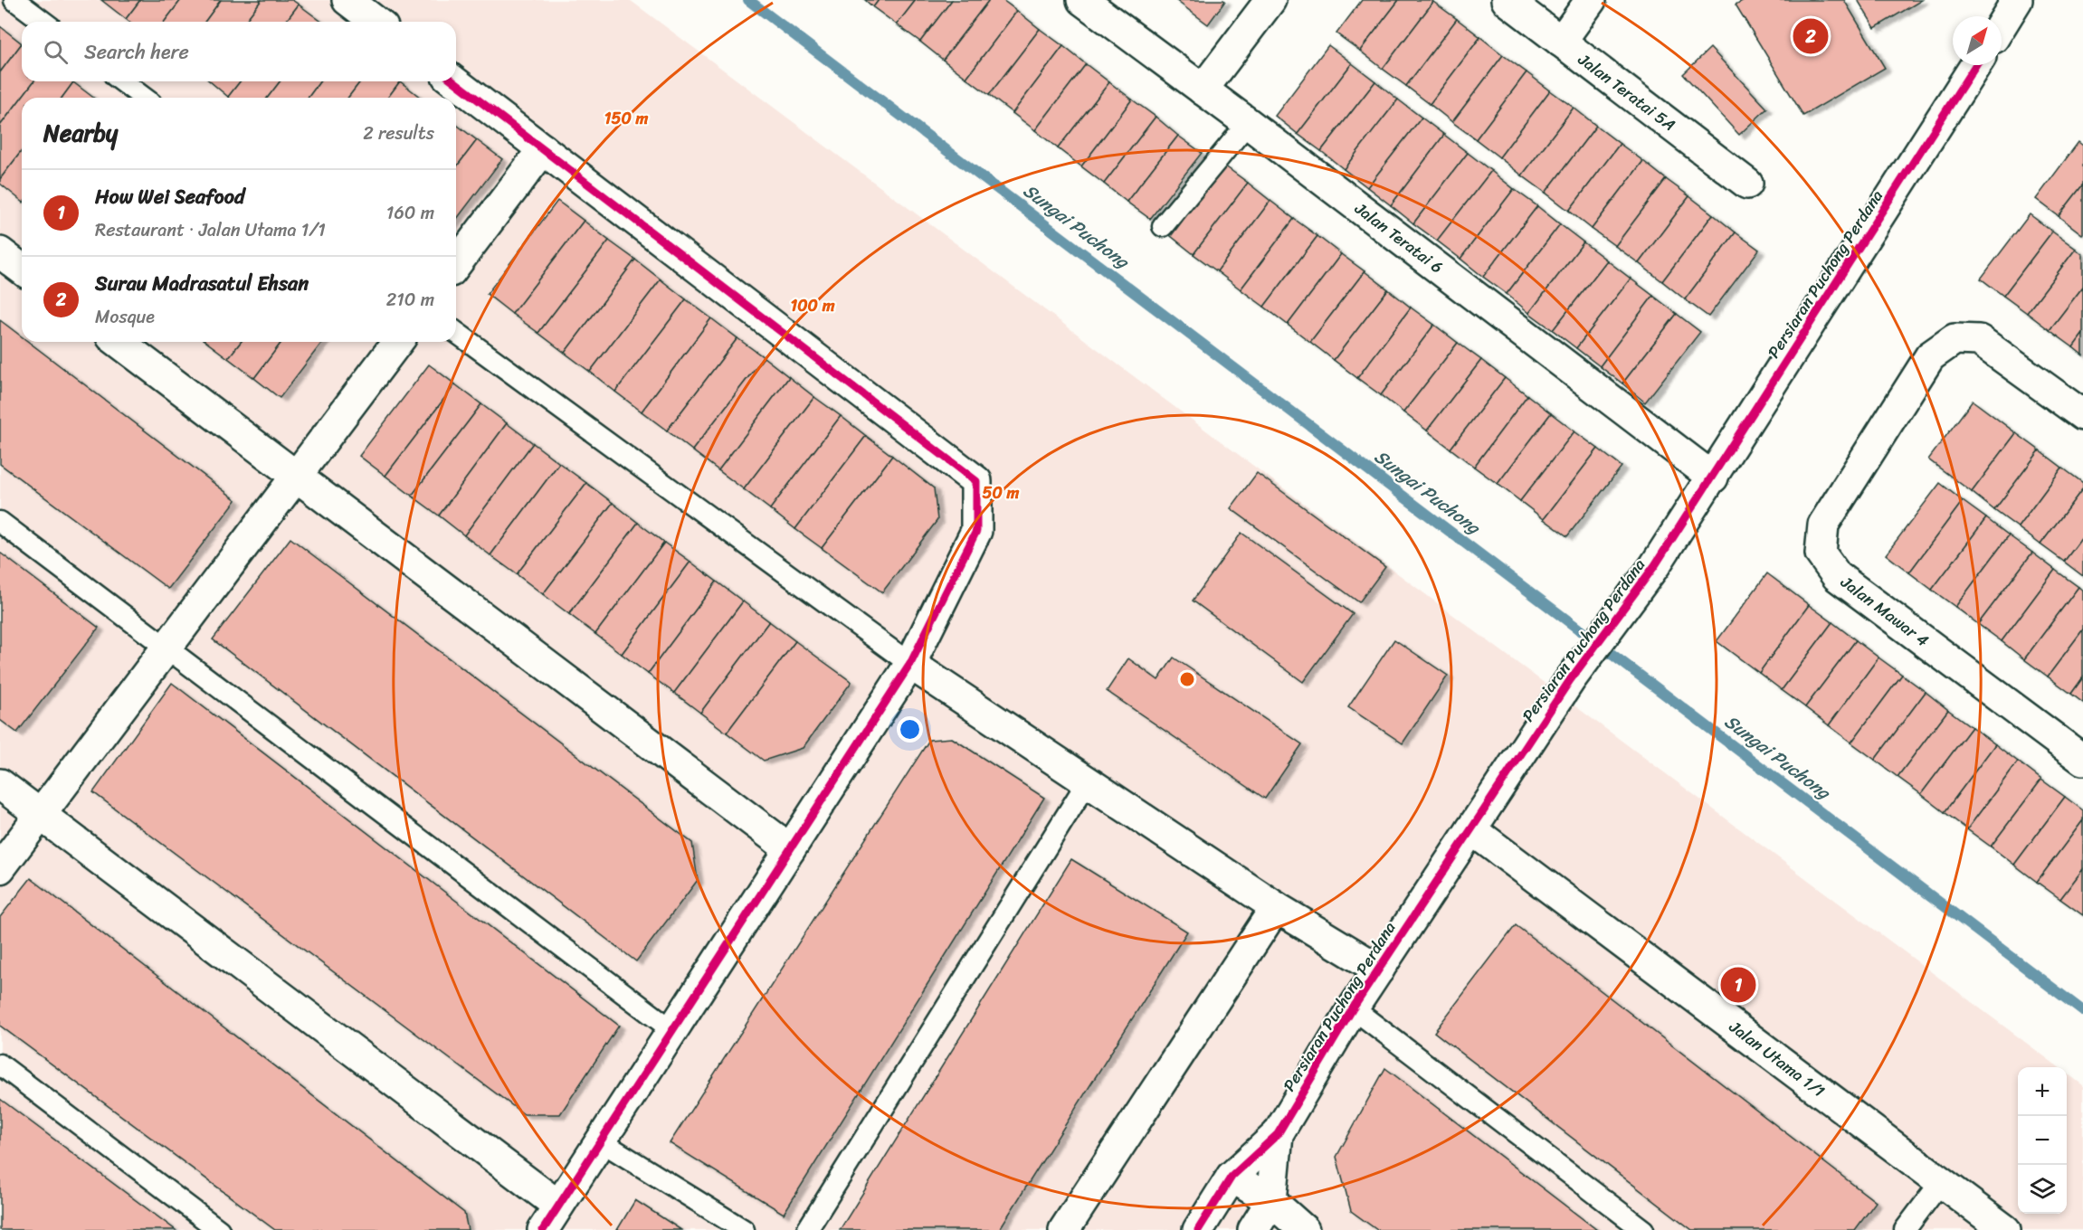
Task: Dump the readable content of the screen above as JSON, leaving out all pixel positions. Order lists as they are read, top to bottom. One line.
{"streets":{"street":["Jalan Teratai 5A","Jalan Teratai 6","Persiaran Puchong Perdana","Jalan Mawar 4","Jalan Utama 1/1"]},"crossings":[["Jalan Teratai 6","Persiaran Puchong Perdana"],["Persiaran Puchong Perdana","Jalan Utama 1/1"]],"water":["Sungai Puchong"],"north":"top right","page":{"pins":["2","1"],"search":"Search here","heading":["Nearby","2 results"],"list":[{"mark":"1","name":"How Wei Seafood","note":"Restaurant · Jalan Utama 1/1","value":"160 m"},{"mark":"2","name":"Surau Madrasatul Ehsan","note":"Mosque","value":"210 m"}],"map_buttons":["+","−"]},"rings":["150 m","100 m","50 m"]}
